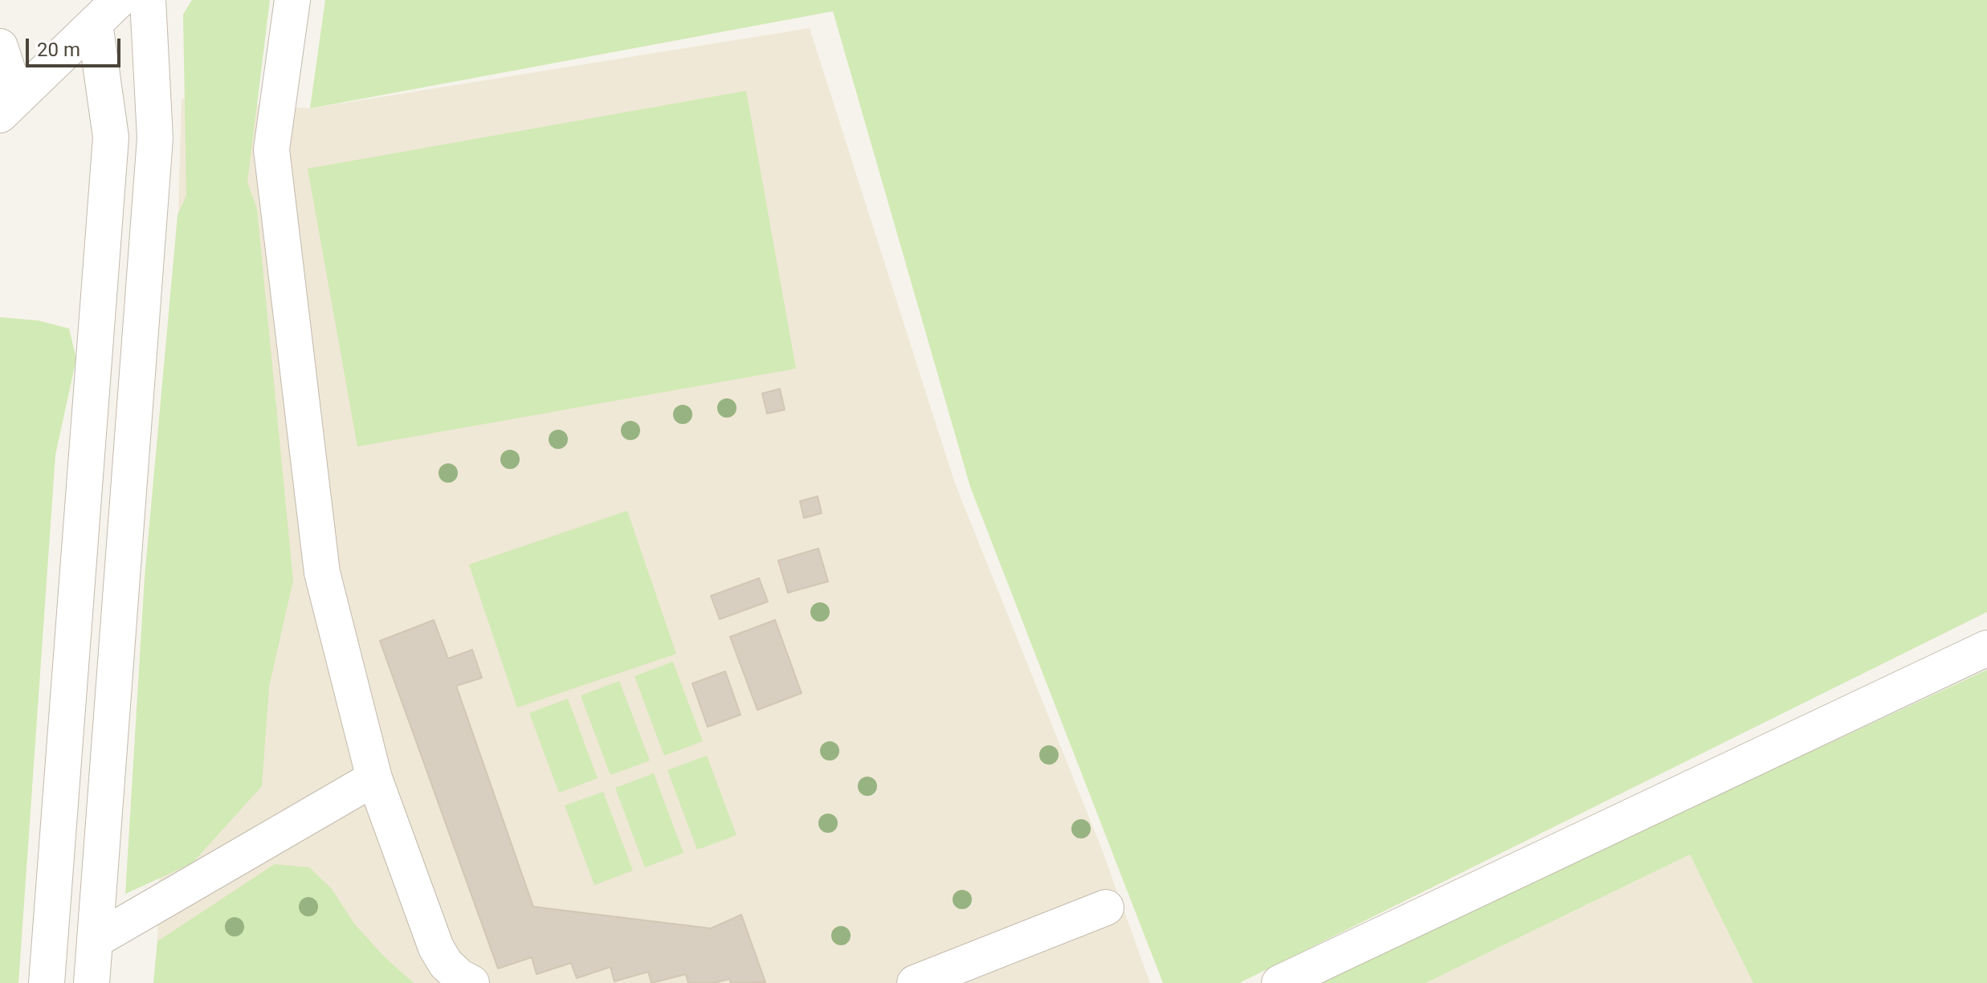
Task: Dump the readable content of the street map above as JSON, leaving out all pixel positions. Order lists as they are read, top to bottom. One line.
{"scale_bar":"20 m"}
